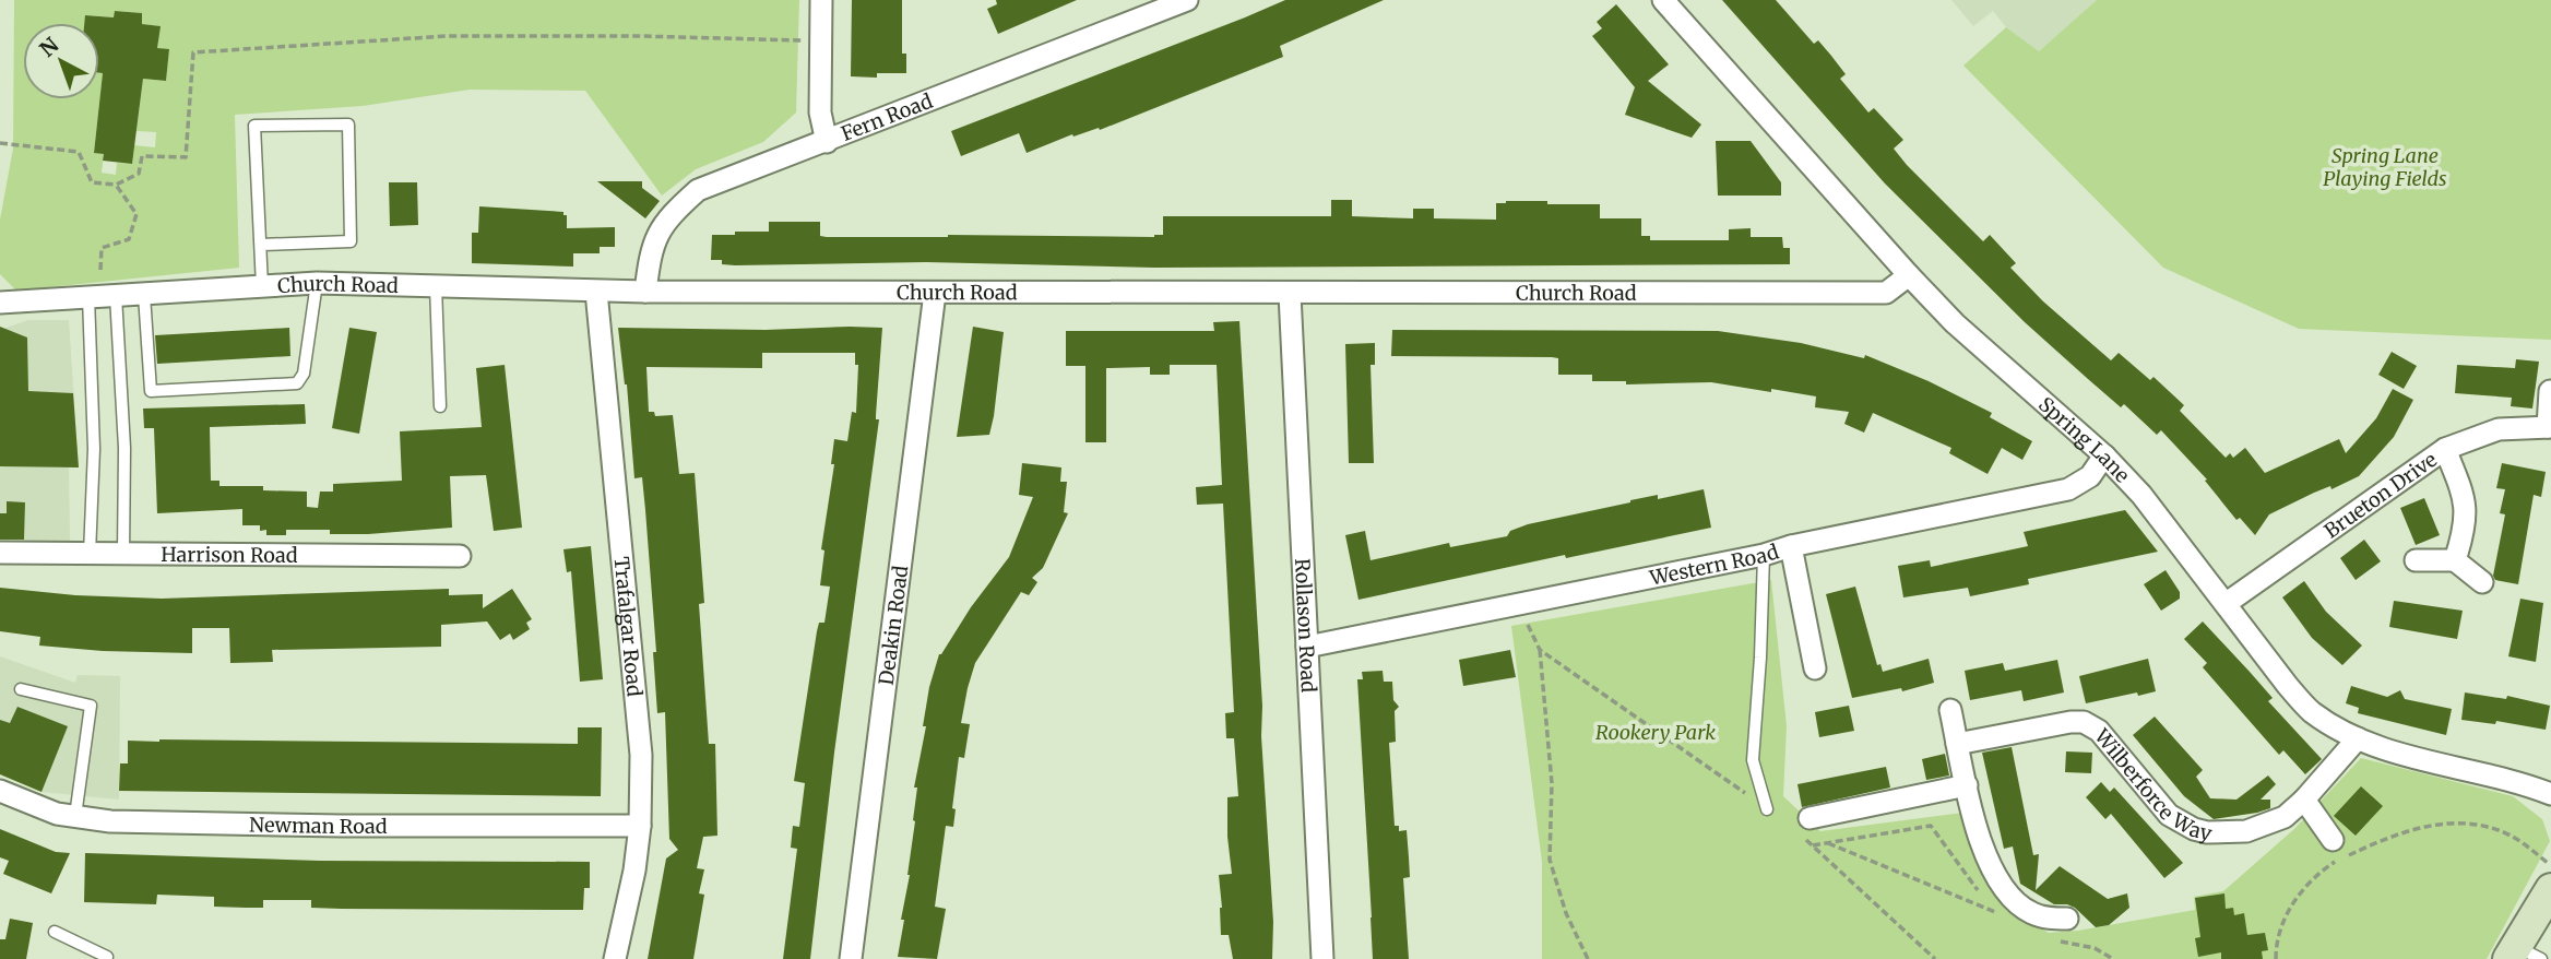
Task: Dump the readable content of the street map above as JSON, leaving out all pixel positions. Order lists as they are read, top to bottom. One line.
{"streets":{"street":["Fern Road","Church Road","Spring Lane","Brueton Drive","Harrison Road","Western Road","Trafalgar Road","Deakin Road","Rollason Road","Wilberforce Way","Newman Road"]},"crossings":[["Fern Road","Church Road"],["Church Road","Spring Lane"],["Church Road","Trafalgar Road"],["Church Road","Deakin Road"],["Church Road","Rollason Road"],["Spring Lane","Brueton Drive"],["Spring Lane","Western Road"],["Spring Lane","Wilberforce Way"],["Western Road","Rollason Road"],["Trafalgar Road","Newman Road"]],"parks":["Spring Lane Playing Fields","Rookery Park"],"north":"top left"}
